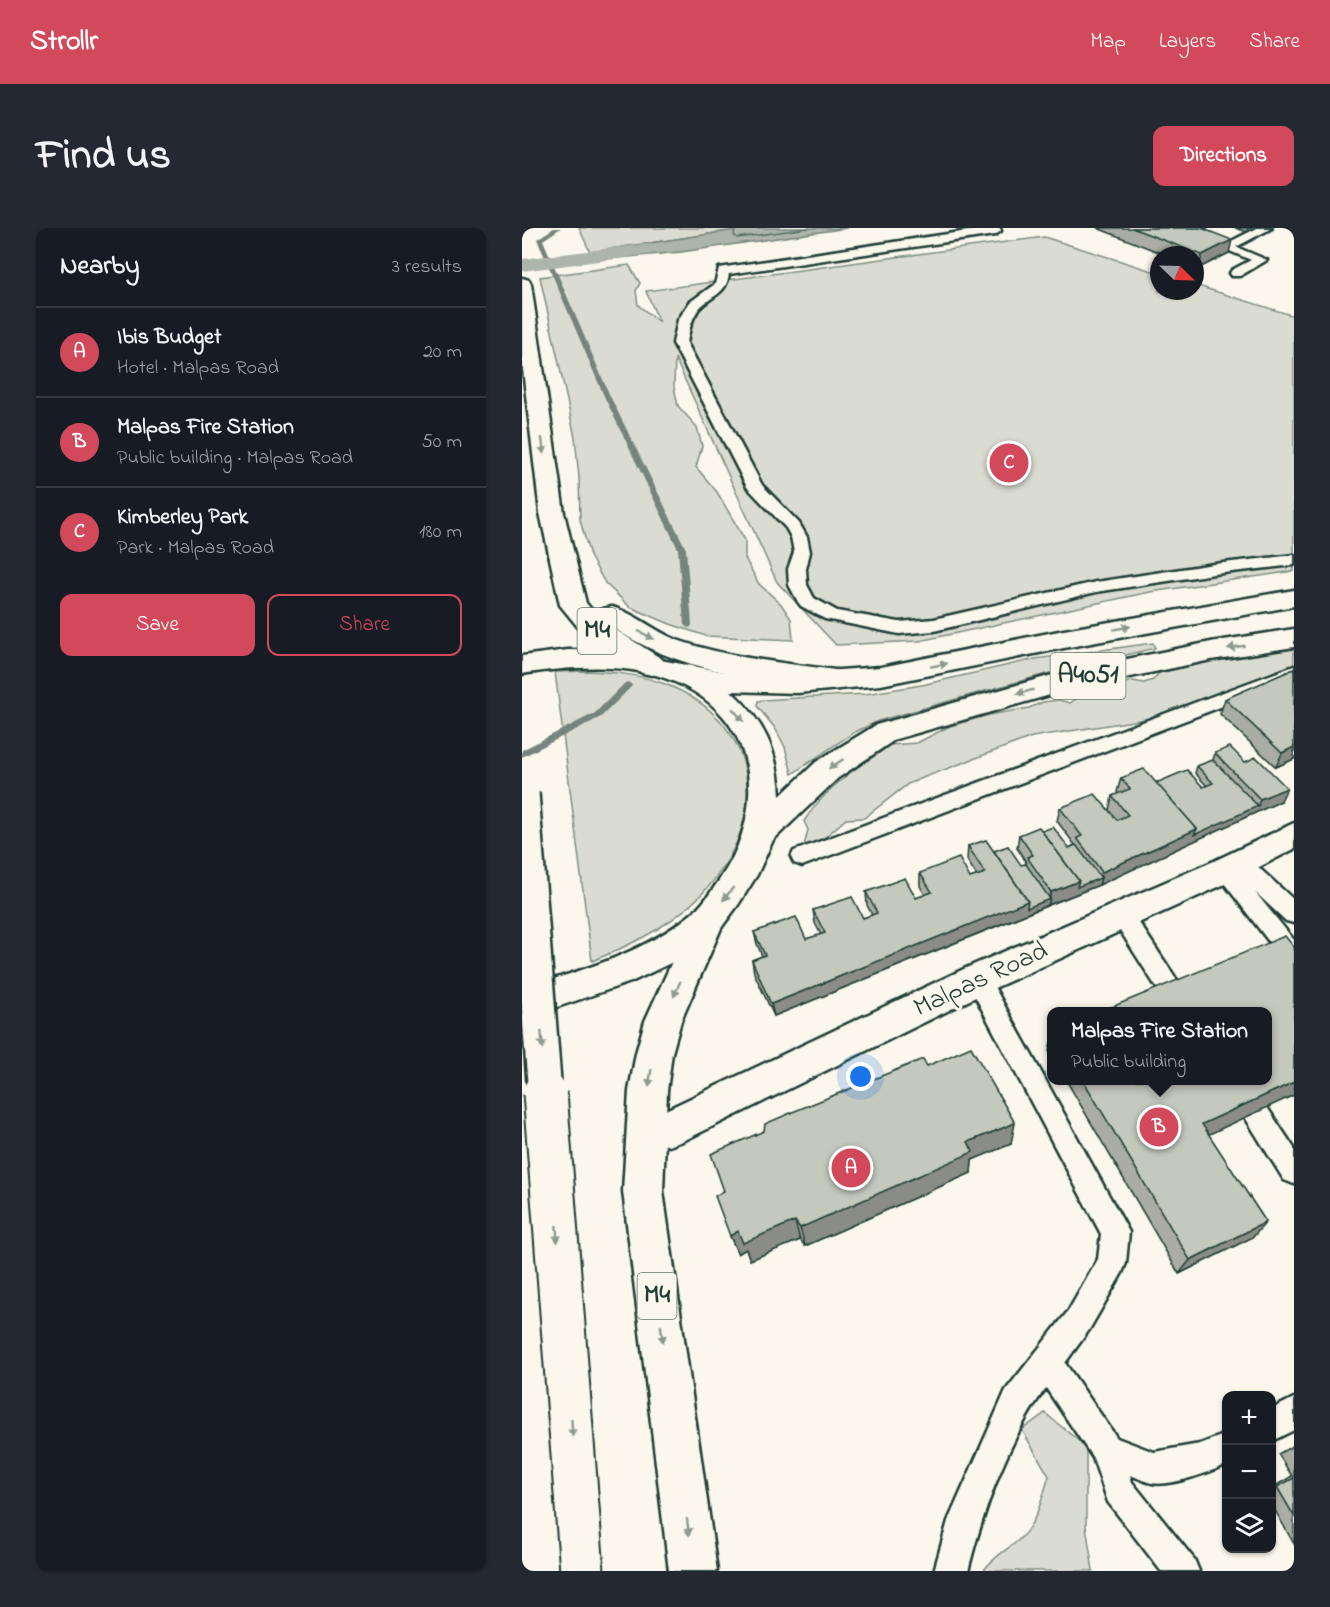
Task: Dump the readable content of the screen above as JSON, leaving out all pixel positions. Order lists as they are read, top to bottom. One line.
{"streets":{"main road":["M4","A4051","Malpas Road"]},"north":"bottom right","page":{"header":"Strollr","nav":["Map","Layers","Share"],"title":"Find us","buttons":["Directions",["Save","Share"]],"heading":["Nearby","3 results"],"list":[{"mark":"A","name":"Ibis Budget","note":"Hotel · Malpas Road","value":"20 m"},{"mark":"B","name":"Malpas Fire Station","note":"Public building · Malpas Road","value":"50 m"},{"mark":"C","name":"Kimberley Park","note":"Park · Malpas Road","value":"180 m"}],"pins":["C","B","A"],"popup":["Malpas Fire Station","Public building"],"map_buttons":["+","−"]}}
